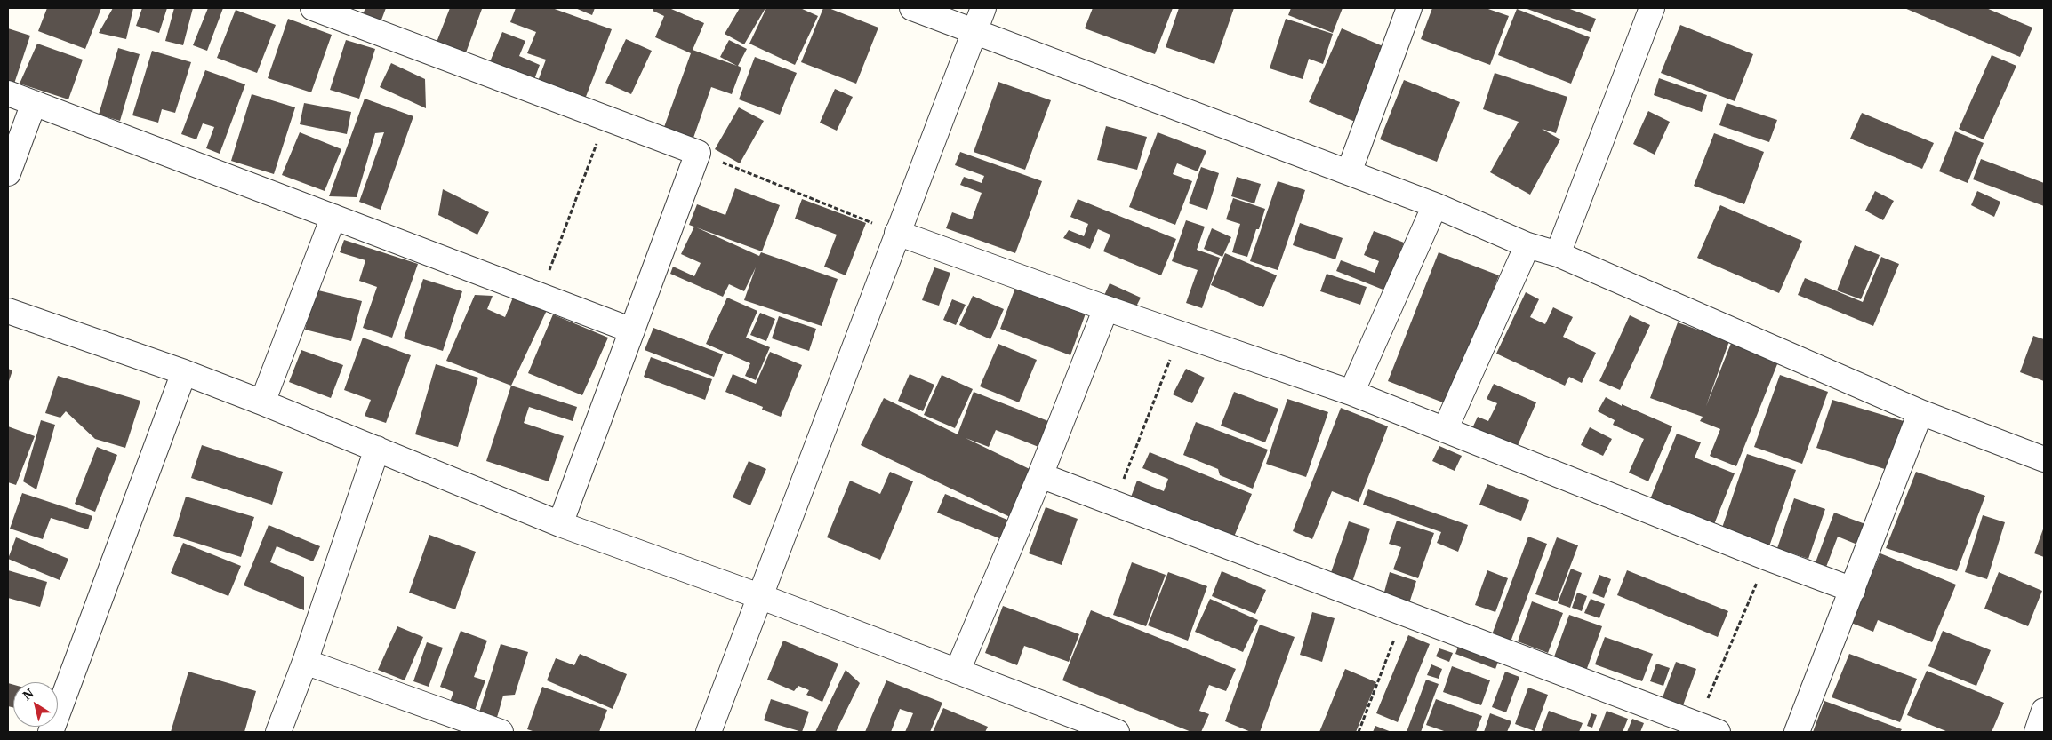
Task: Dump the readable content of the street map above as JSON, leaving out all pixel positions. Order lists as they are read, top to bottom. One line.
{"north":"top left"}
